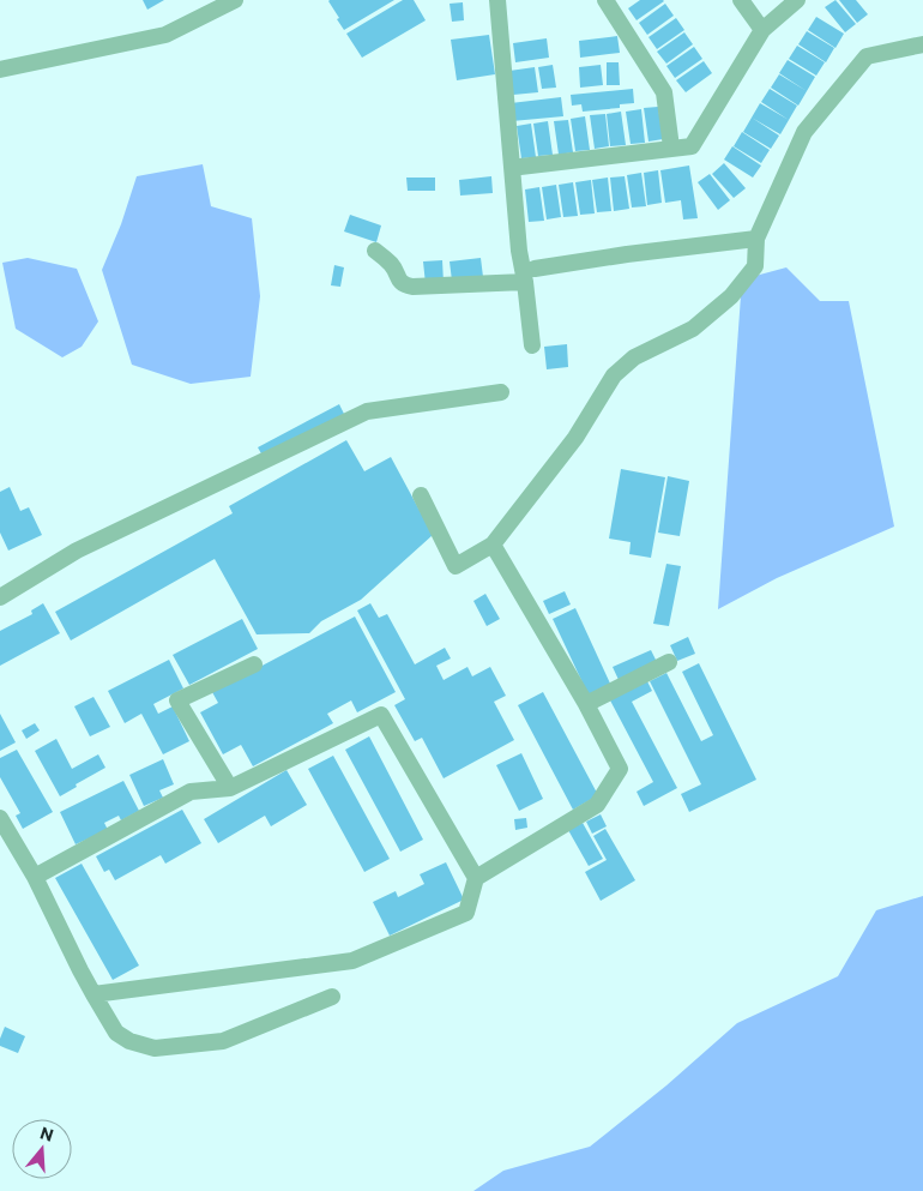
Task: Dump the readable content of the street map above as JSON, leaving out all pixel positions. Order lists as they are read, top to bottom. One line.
{"north":"top"}
